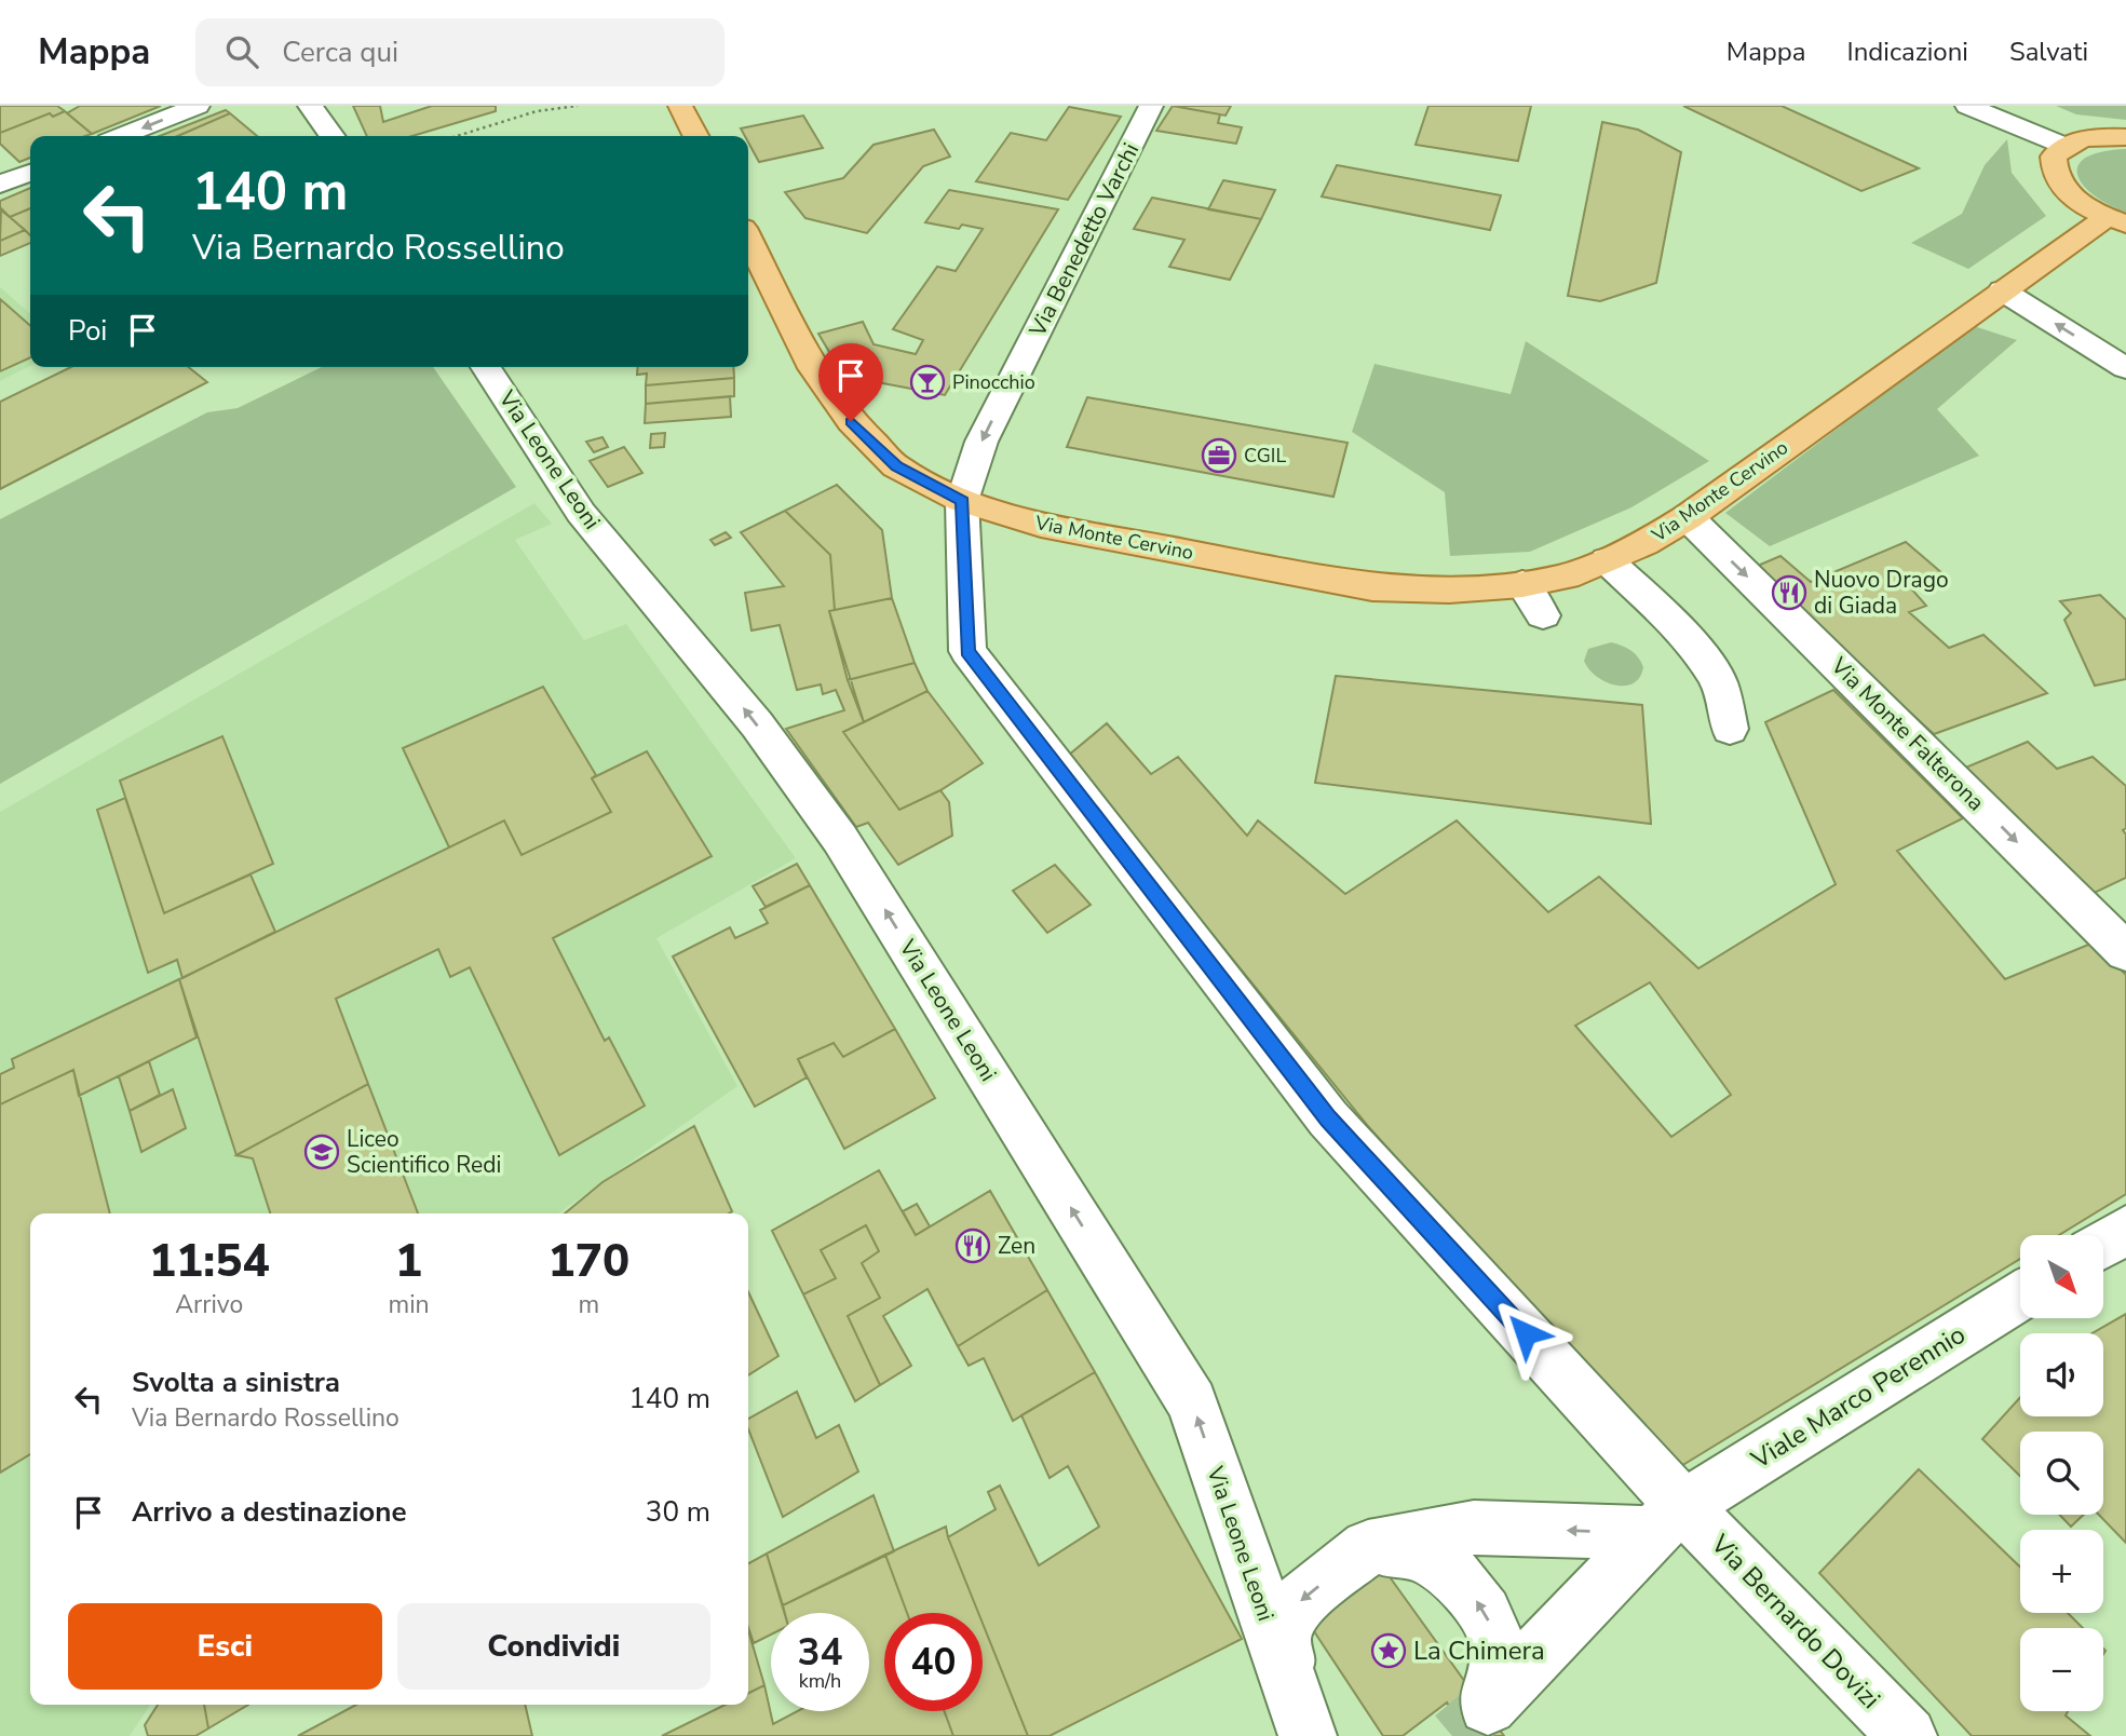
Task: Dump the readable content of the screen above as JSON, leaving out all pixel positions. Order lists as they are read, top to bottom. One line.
{"streets":{"main road":["Via Monte Cervino"],"street":["Via Benedetto Varchi","Via Leone Leoni","Via Monte Falterona","Viale Marco Perennio","Via Bernardo Dovizi"]},"crossings":[["Via Benedetto Varchi","Via Monte Cervino"],["Via Benedetto Varchi","Viale Marco Perennio"],["Via Benedetto Varchi","Via Bernardo Dovizi"],["Via Monte Cervino","Via Monte Falterona"],["Viale Marco Perennio","Via Bernardo Dovizi"]],"one_way":["Via Leone Leoni"],"places":{"bar":["Pinocchio"],"office":["CGIL"],"restaurant":["Nuovo Drago di Giada","Zen"],"school or university":["Liceo Scientifico Redi"],"place":["La Chimera"]},"north":"bottom right","page":{"header":"Mappa","search":"Cerca qui","nav":["Mappa","Indicazioni","Salvati"],"turn":["140 m","Via Bernardo Rossellino"],"then":"Poi","eta":["11:54","Arrivo","1","min","170","m"],"map_buttons":["+","−"],"list":[{"name":"Svolta a sinistra","note":"Via Bernardo Rossellino","value":"140 m"},{"name":"Arrivo a destinazione","value":"30 m"}],"buttons":["Esci","Condividi"],"speed":"34 km/h","limit":"40"}}
